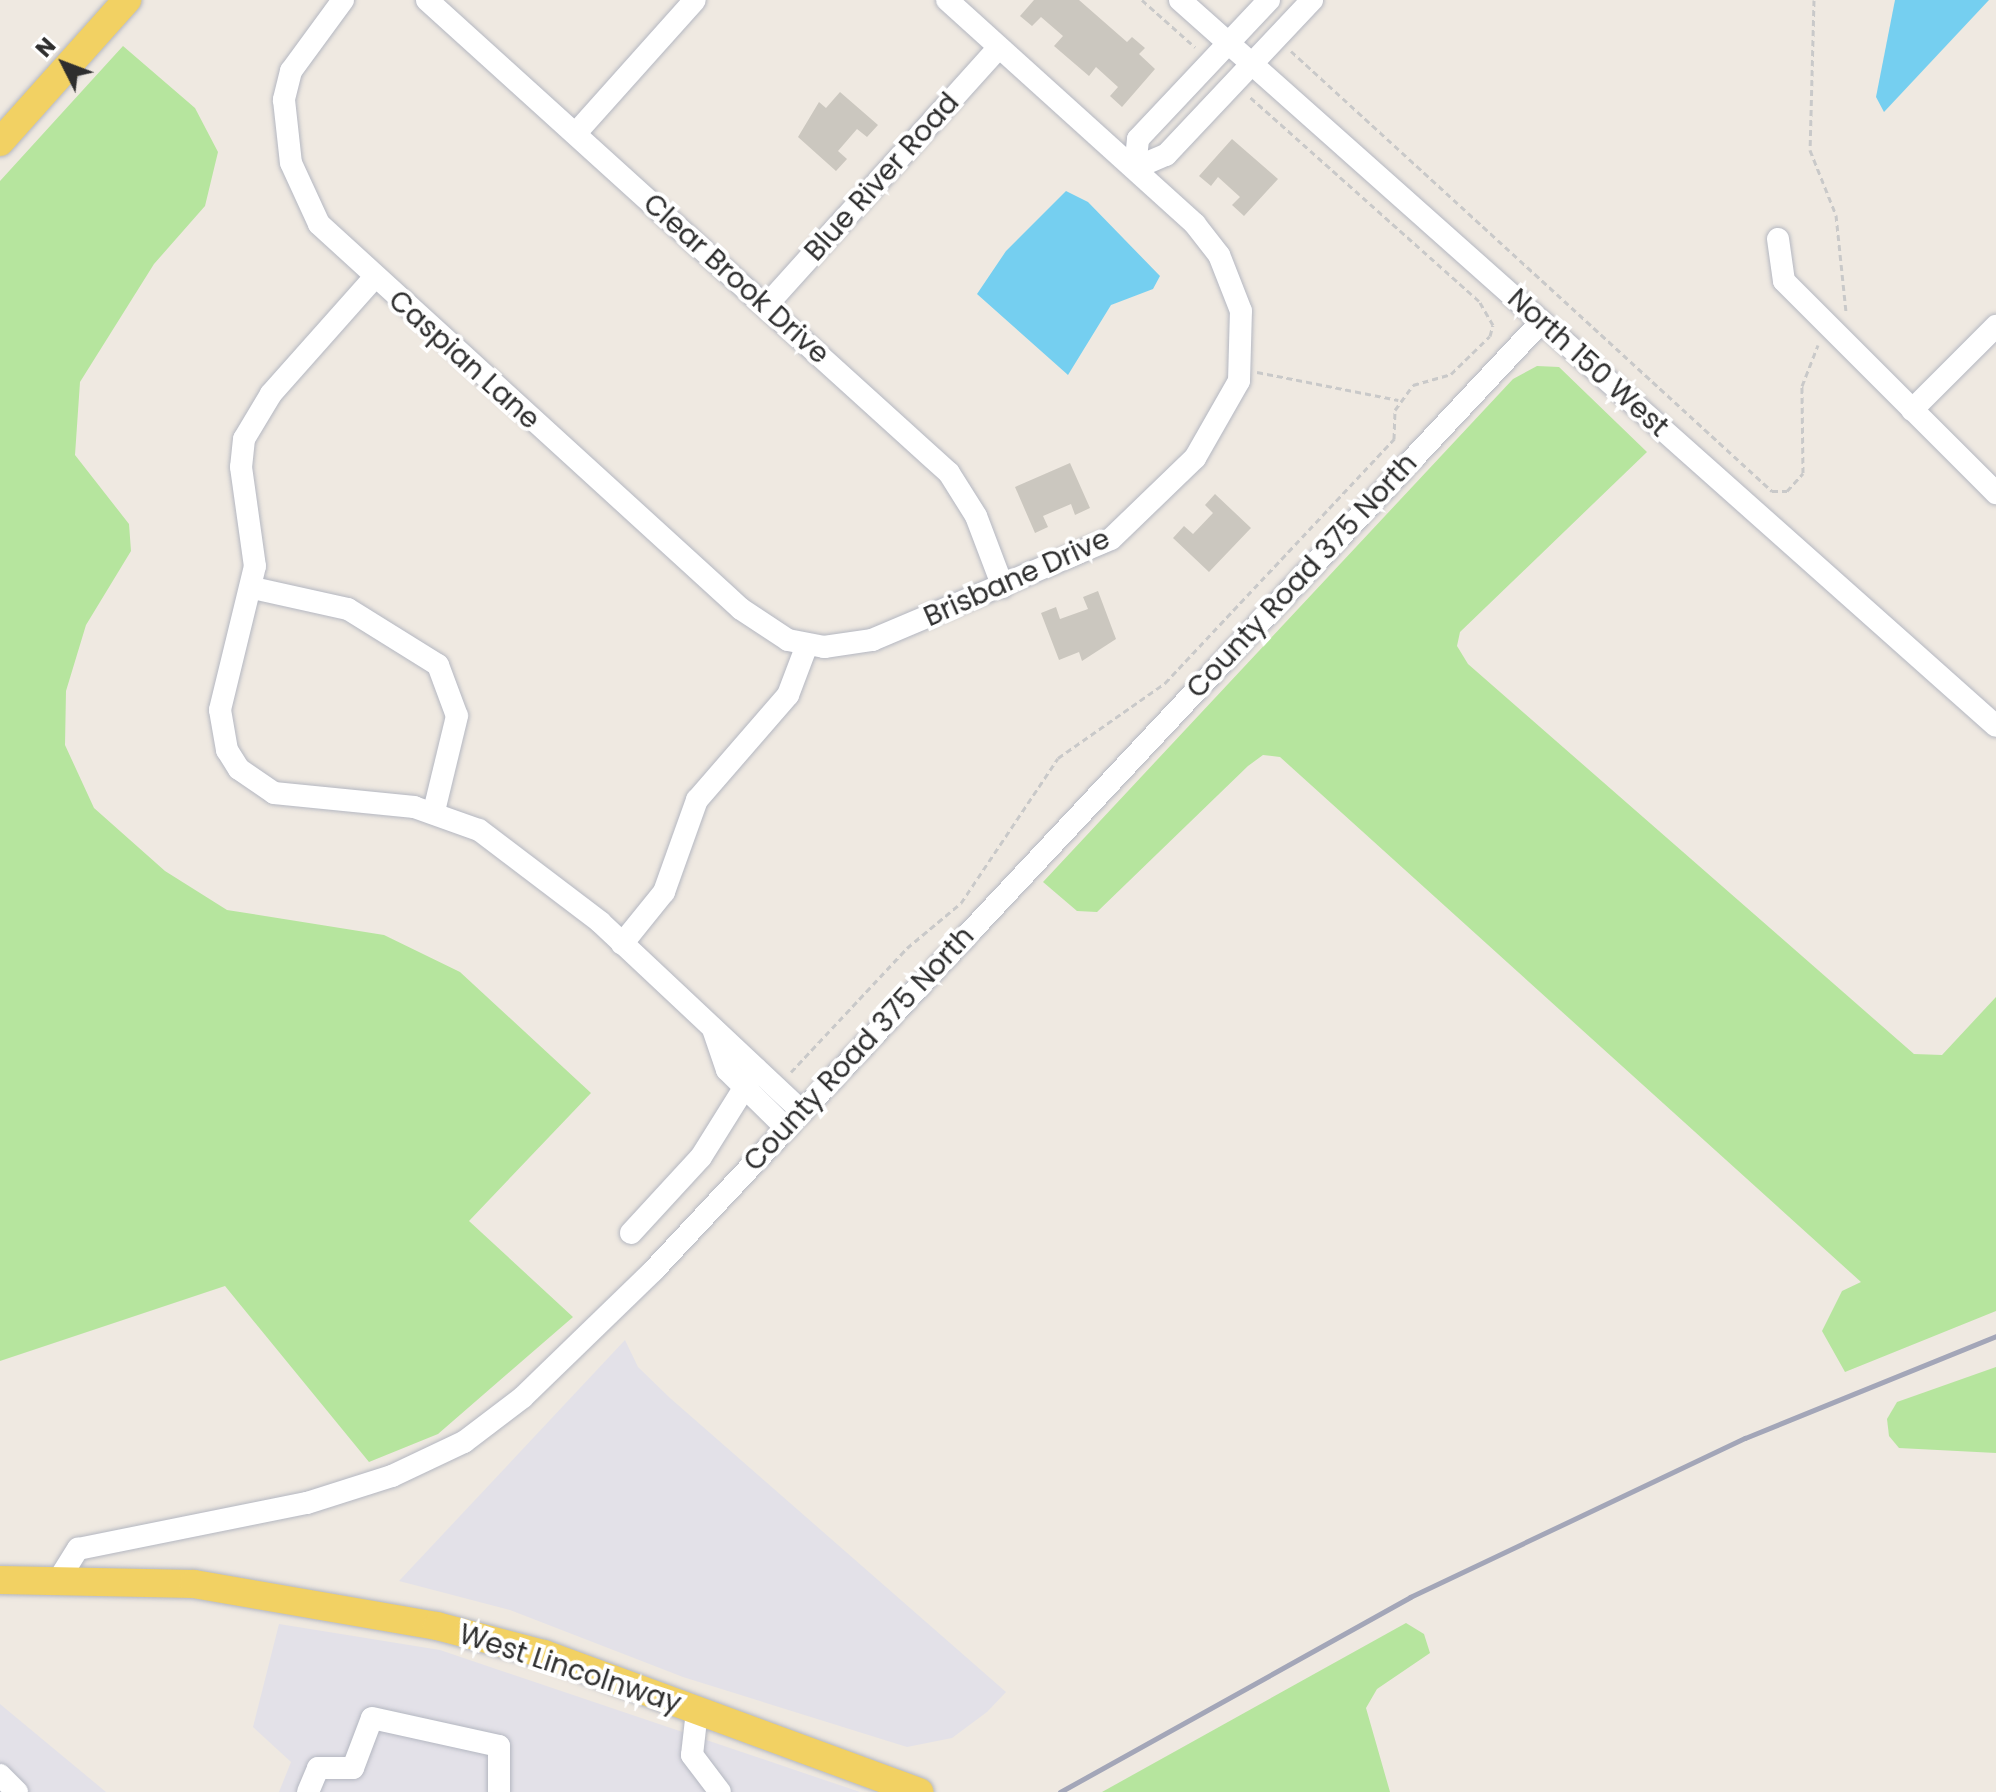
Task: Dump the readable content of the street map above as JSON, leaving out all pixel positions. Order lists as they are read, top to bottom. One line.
{"streets":{"main road":["West Lincolnway"],"street":["Blue River Road","Clear Brook Drive","Caspian Lane","North 150 West","County Road 375 North","Brisbane Drive"]},"crossings":[["Blue River Road","Clear Brook Drive"],["Blue River Road","Brisbane Drive"],["Clear Brook Drive","Brisbane Drive"],["Caspian Lane","Brisbane Drive"],["North 150 West","County Road 375 North"],["County Road 375 North","West Lincolnway"]],"north":"top left"}
